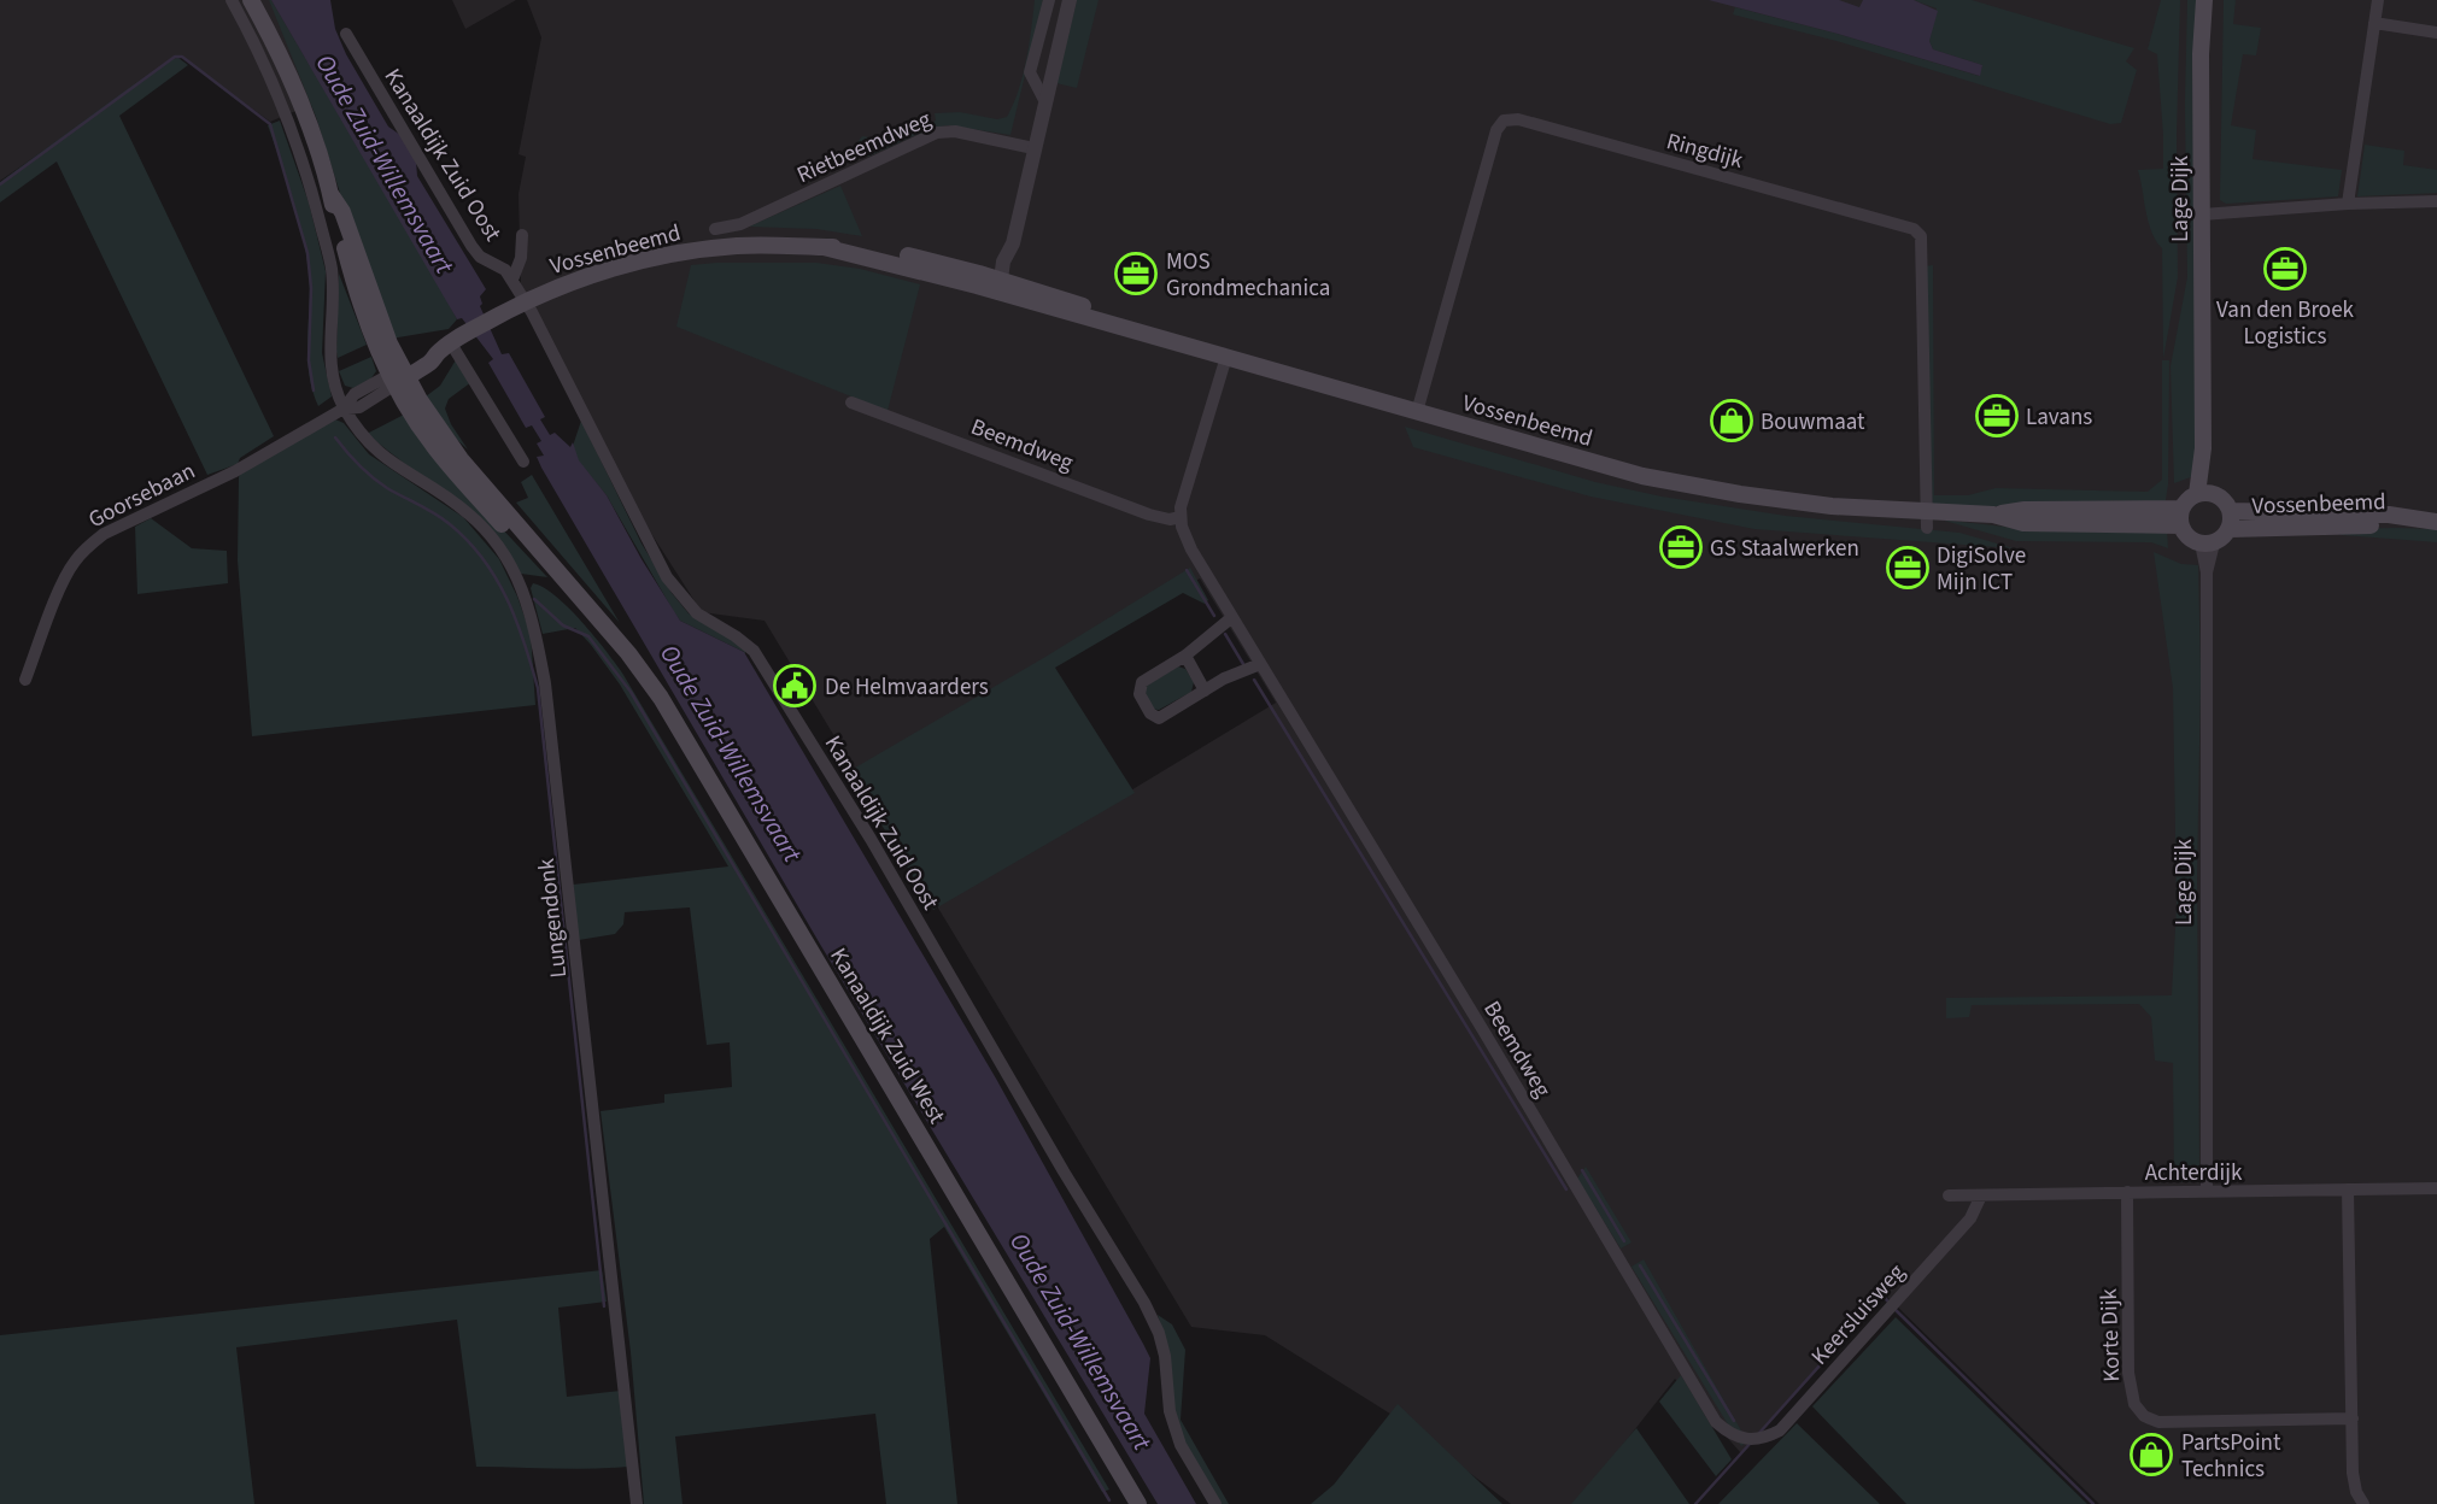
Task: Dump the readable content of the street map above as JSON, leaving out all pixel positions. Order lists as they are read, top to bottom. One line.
{"streets":{"main road":["Lage Dijk","Vossenbeemd","Kanaaldijk Zuid West"],"street":["Rietbeemdweg","Ringdijk","Kanaaldijk Zuid Oost","Beemdweg","Goorsebaan","Lungendonk","Achterdijk","Keersluisweg","Korte Dijk"]},"crossings":[["Ringdijk","Vossenbeemd"],["Kanaaldijk Zuid Oost","Vossenbeemd"],["Lage Dijk","Vossenbeemd"],["Lage Dijk","Achterdijk"],["Vossenbeemd","Goorsebaan"],["Vossenbeemd","Kanaaldijk Zuid West"],["Beemdweg","Keersluisweg"],["Goorsebaan","Lungendonk"],["Goorsebaan","Kanaaldijk Zuid West"],["Achterdijk","Keersluisweg"],["Achterdijk","Korte Dijk"]],"water":["Oude Zuid-Willemsvaart"],"places":{"office":["Van den Broek Logistics","MOS Grondmechanica","Lavans","GS Staalwerken","DigiSolve Mijn ICT"],"shop":["Bouwmaat","PartsPoint Technics"],"public building":["De Helmvaarders"]}}
